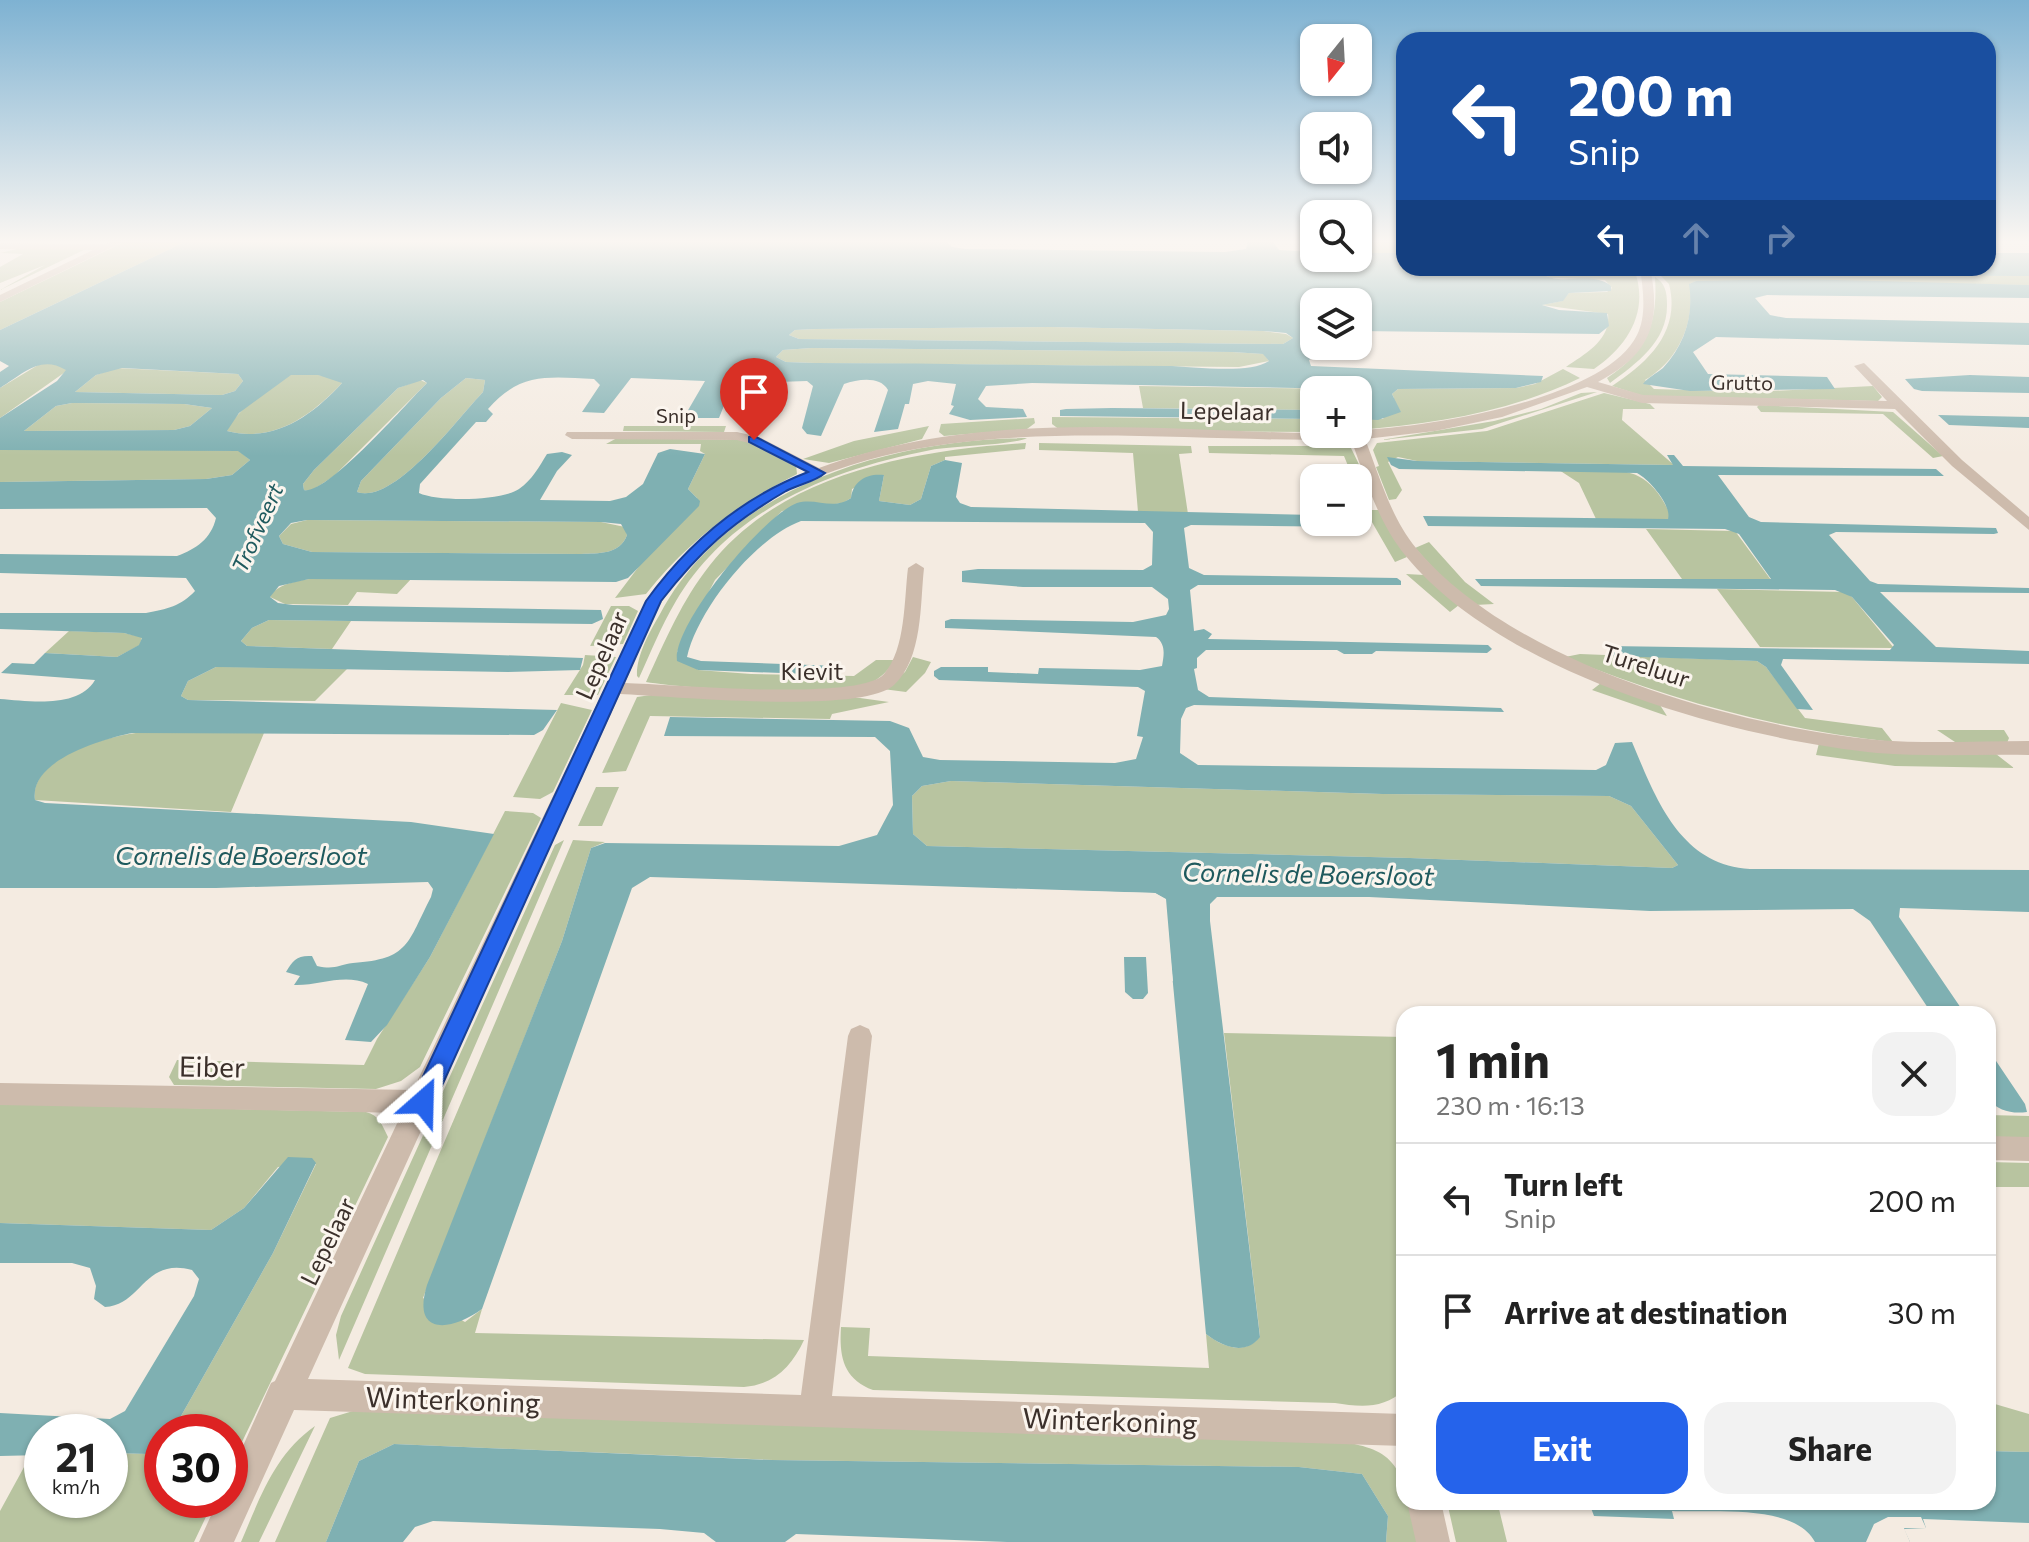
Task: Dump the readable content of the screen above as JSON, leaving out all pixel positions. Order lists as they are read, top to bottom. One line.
{"streets":{"street":["Grutto","Lepelaar","Snip","Tureluur","Kievit","Eiber","Winterkoning"]},"crossings":[["Grutto","Lepelaar"],["Lepelaar","Snip"],["Lepelaar","Kievit"],["Lepelaar","Eiber"],["Lepelaar","Winterkoning"]],"water":["Trofveert","Cornelis de Boersloot"],"north":"bottom","page":{"map_buttons":["+","−"],"turn":["200 m","Snip"],"heading":["1 min","230 m · 16:13"],"list":[{"name":"Turn left","note":"Snip","value":"200 m"},{"name":"Arrive at destination","value":"30 m"}],"buttons":["Exit","Share"],"speed":"21 km/h","limit":"30"}}
